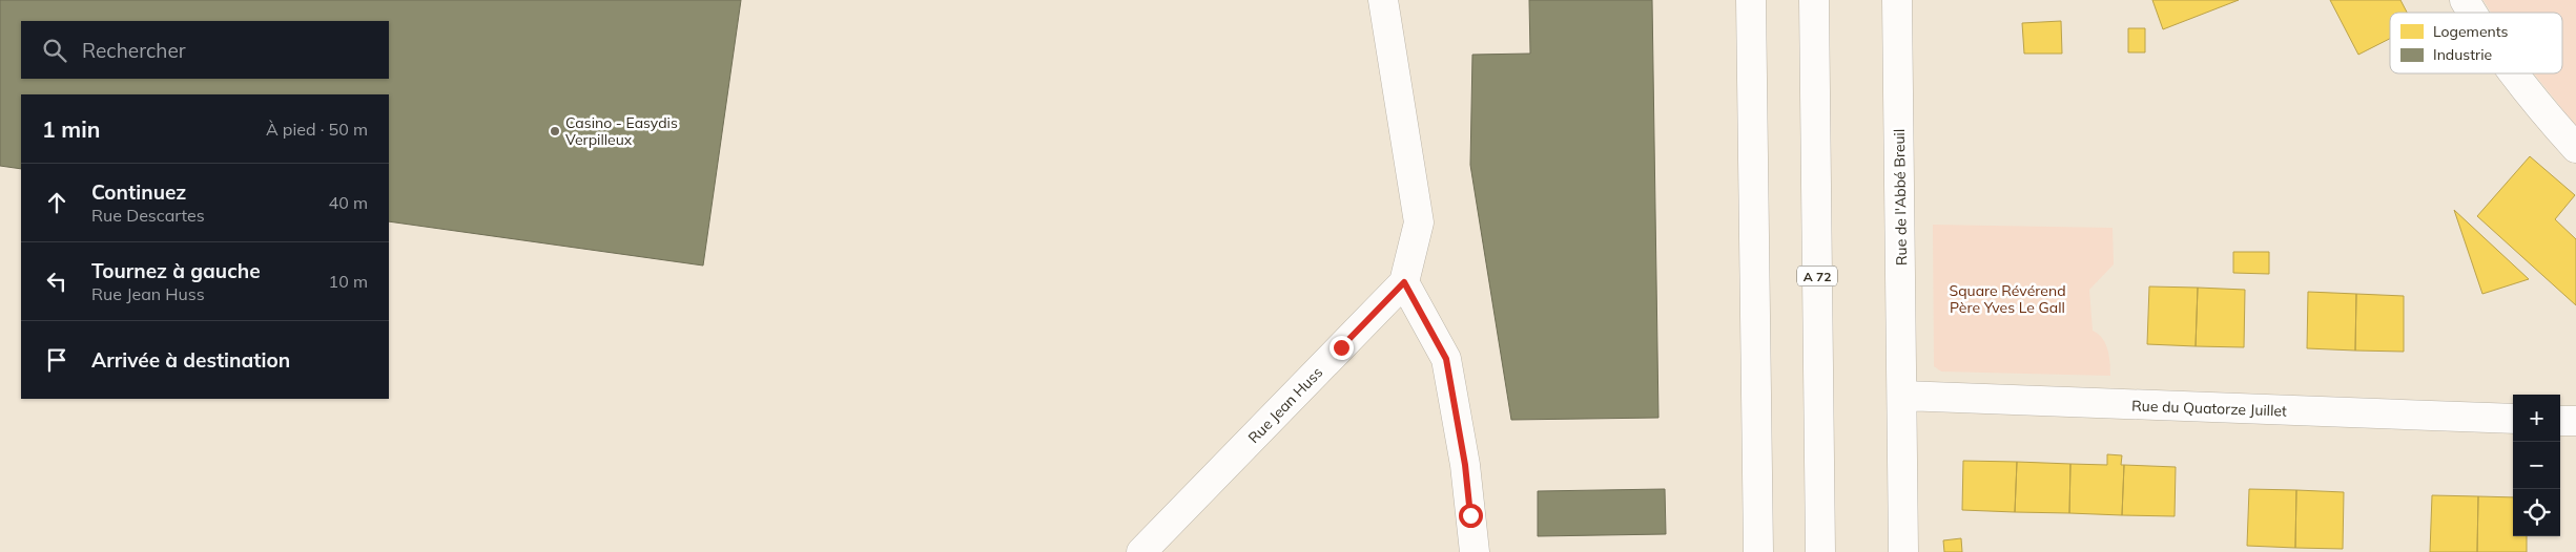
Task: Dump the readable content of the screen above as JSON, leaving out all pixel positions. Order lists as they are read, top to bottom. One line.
{"streets":{"main road":["Rue de l'Abbé Breuil","A 72","Rue Jean Huss","Rue du Quatorze Juillet"]},"crossings":[["Rue de l'Abbé Breuil","Rue du Quatorze Juillet"]],"parks":["Square Révérend Père Yves Le Gall"],"places":["Casino - Easydis Verpilleux"],"legend":["Logements","Industrie"],"page":{"search":"Rechercher","heading":["1 min","À pied · 50 m"],"list":[["Continuez","Rue Descartes","40 m"],["Tournez à gauche","Rue Jean Huss","10 m"],"Arrivée à destination"],"map_buttons":["+","−"]}}
